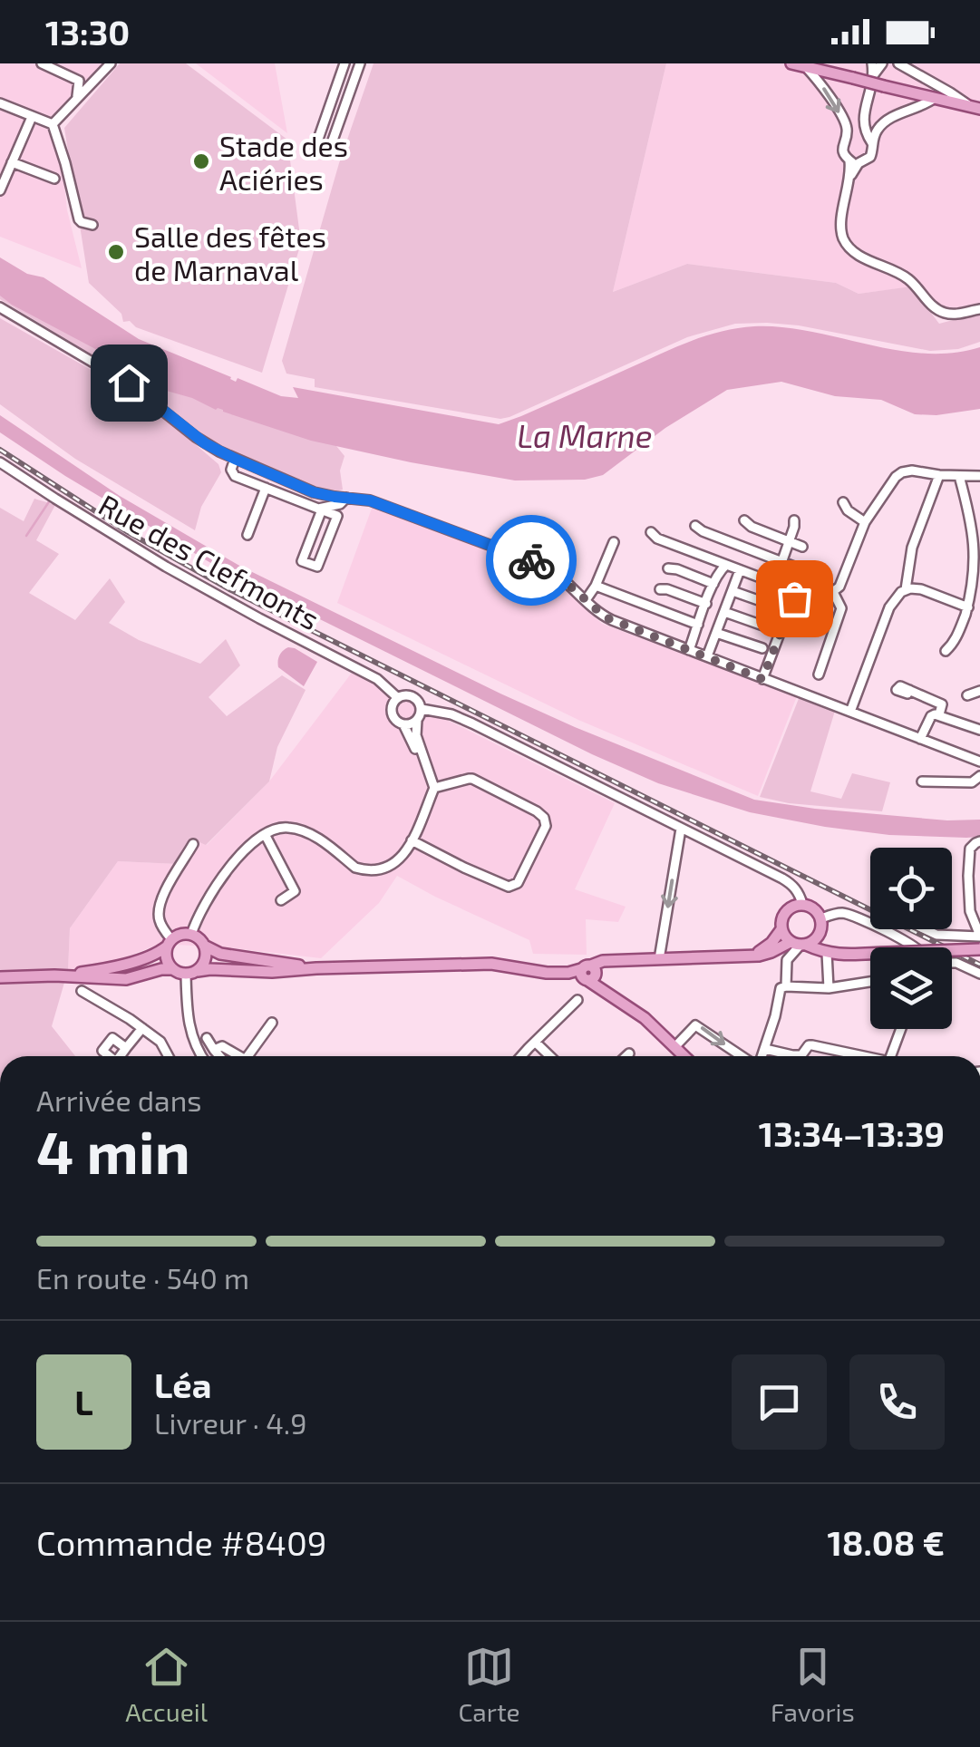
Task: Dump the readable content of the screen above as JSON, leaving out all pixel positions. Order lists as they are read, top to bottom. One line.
{"streets":{"street":["Rue des Clefmonts"]},"water":["La Marne"],"places":["Stade des Aciéries","Salle des fêtes de Marnaval"],"page":{"status":"13:30","heading":["4 min","Arrivée dans","13:34–13:39"],"panel":["Léa","Livreur · 4.9","Commande #8409","18.08 €"],"bar":"En route · 540 m","round":"L","tabs":["Accueil","Carte","Favoris"]}}
